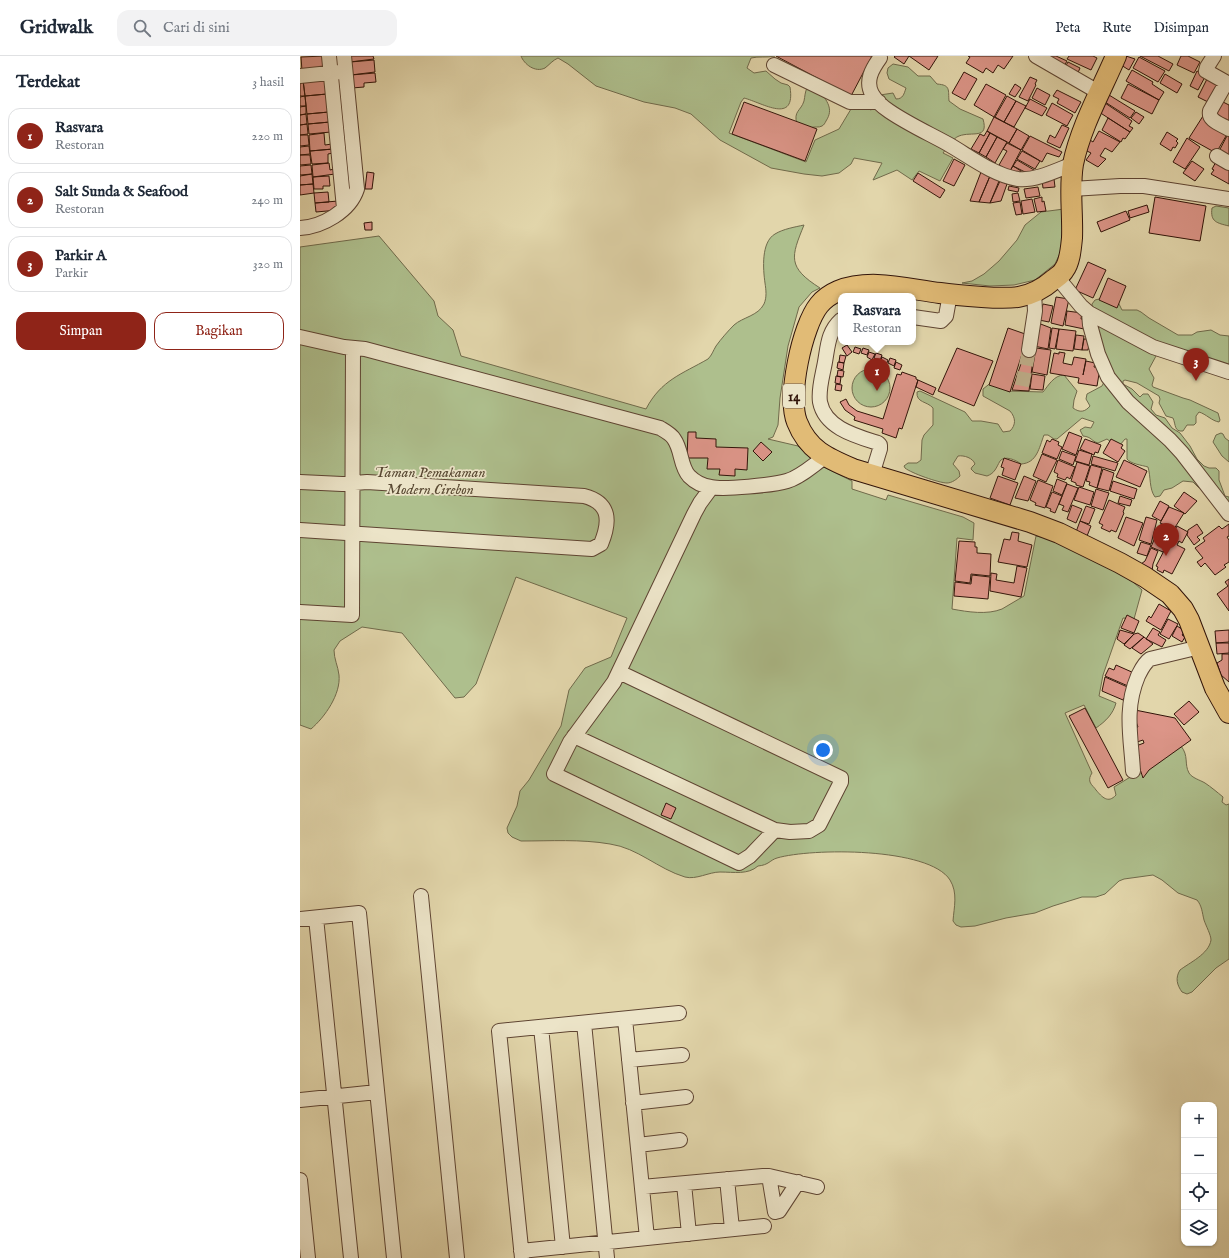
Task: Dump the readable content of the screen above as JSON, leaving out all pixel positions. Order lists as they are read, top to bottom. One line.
{"streets":{"highway":["14"]},"parks":["Taman Pemakaman Modern Cirebon"],"page":{"header":"Gridwalk","search":"Cari di sini","nav":["Peta","Rute","Disimpan"],"heading":["Terdekat","3 hasil"],"list":[{"mark":"1","name":"Rasvara","note":"Restoran","value":"220 m"},{"mark":"2","name":"Salt Sunda & Seafood","note":"Restoran","value":"240 m"},{"mark":"3","name":"Parkir A","note":"Parkir","value":"320 m"}],"popup":["Rasvara","Restoran"],"buttons":["Simpan","Bagikan"],"pins":["3","1","2"],"map_buttons":["+","−"]}}
